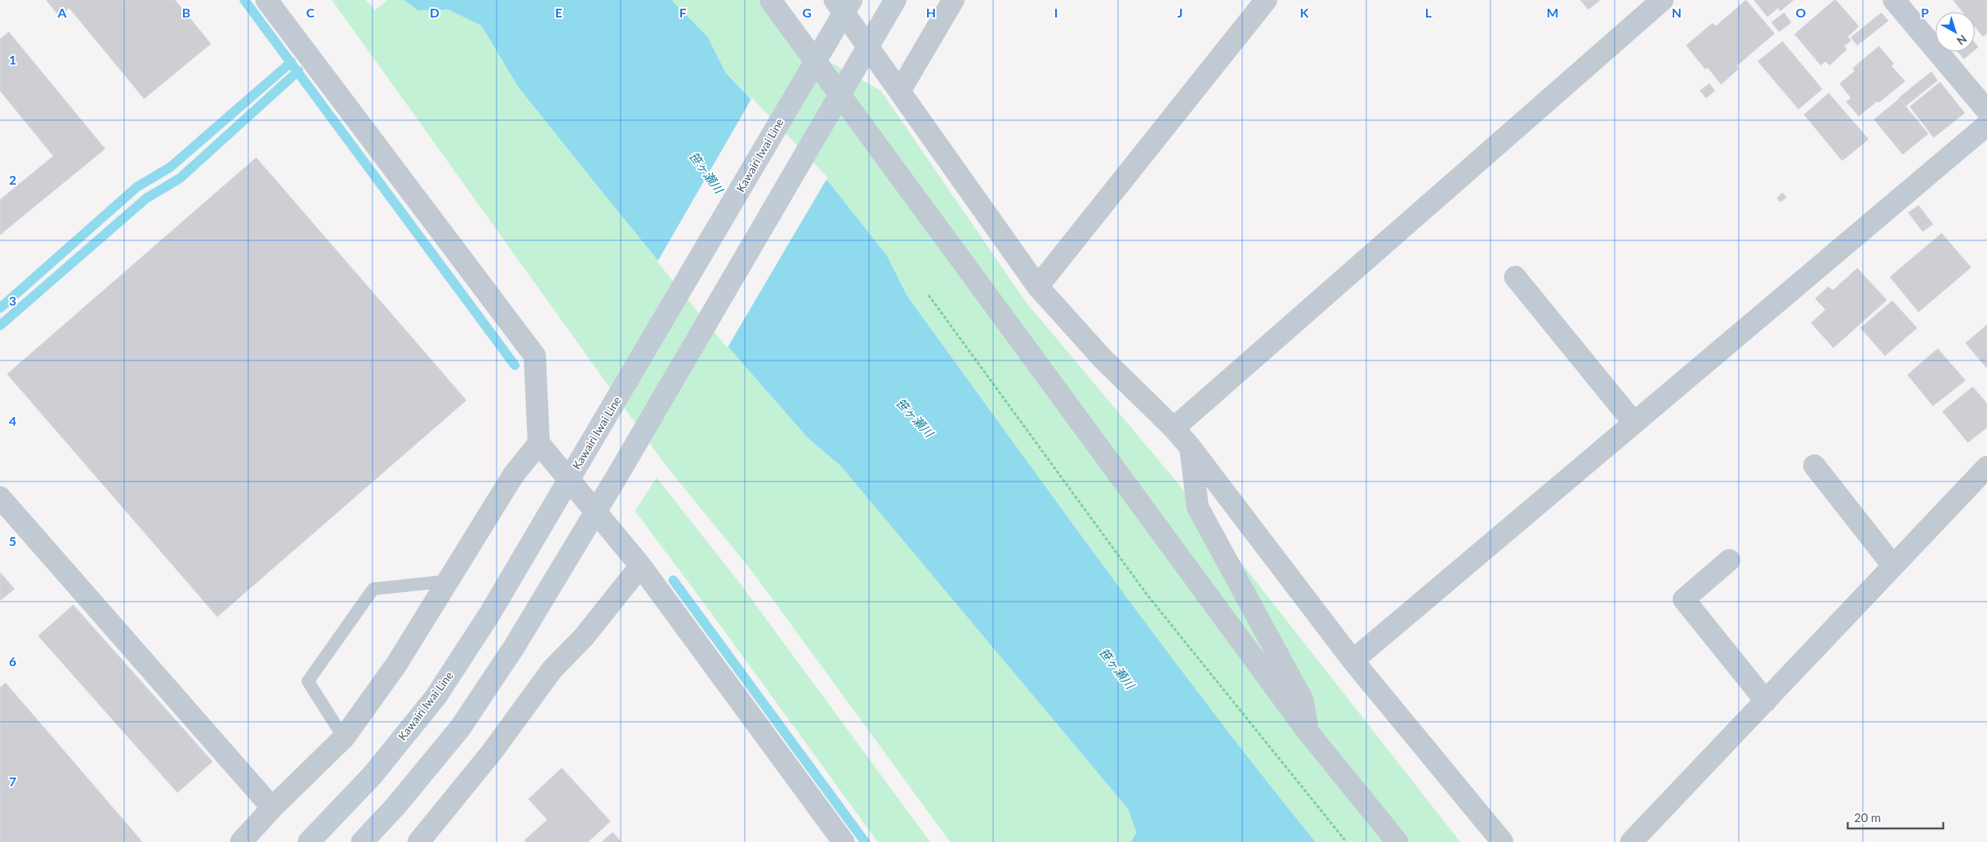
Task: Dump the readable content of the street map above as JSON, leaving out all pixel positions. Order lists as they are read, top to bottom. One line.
{"streets":{"main road":["Kawairi Iwai Line"]},"water":["笹ヶ瀬川"],"scale_bar":"20 m","north":"bottom right","grid":{"columns":["A","B","C","D","E","F","G","H","I","J","K","L","M","N","O","P"],"rows":["1","2","3","4","5","6","7"]}}
